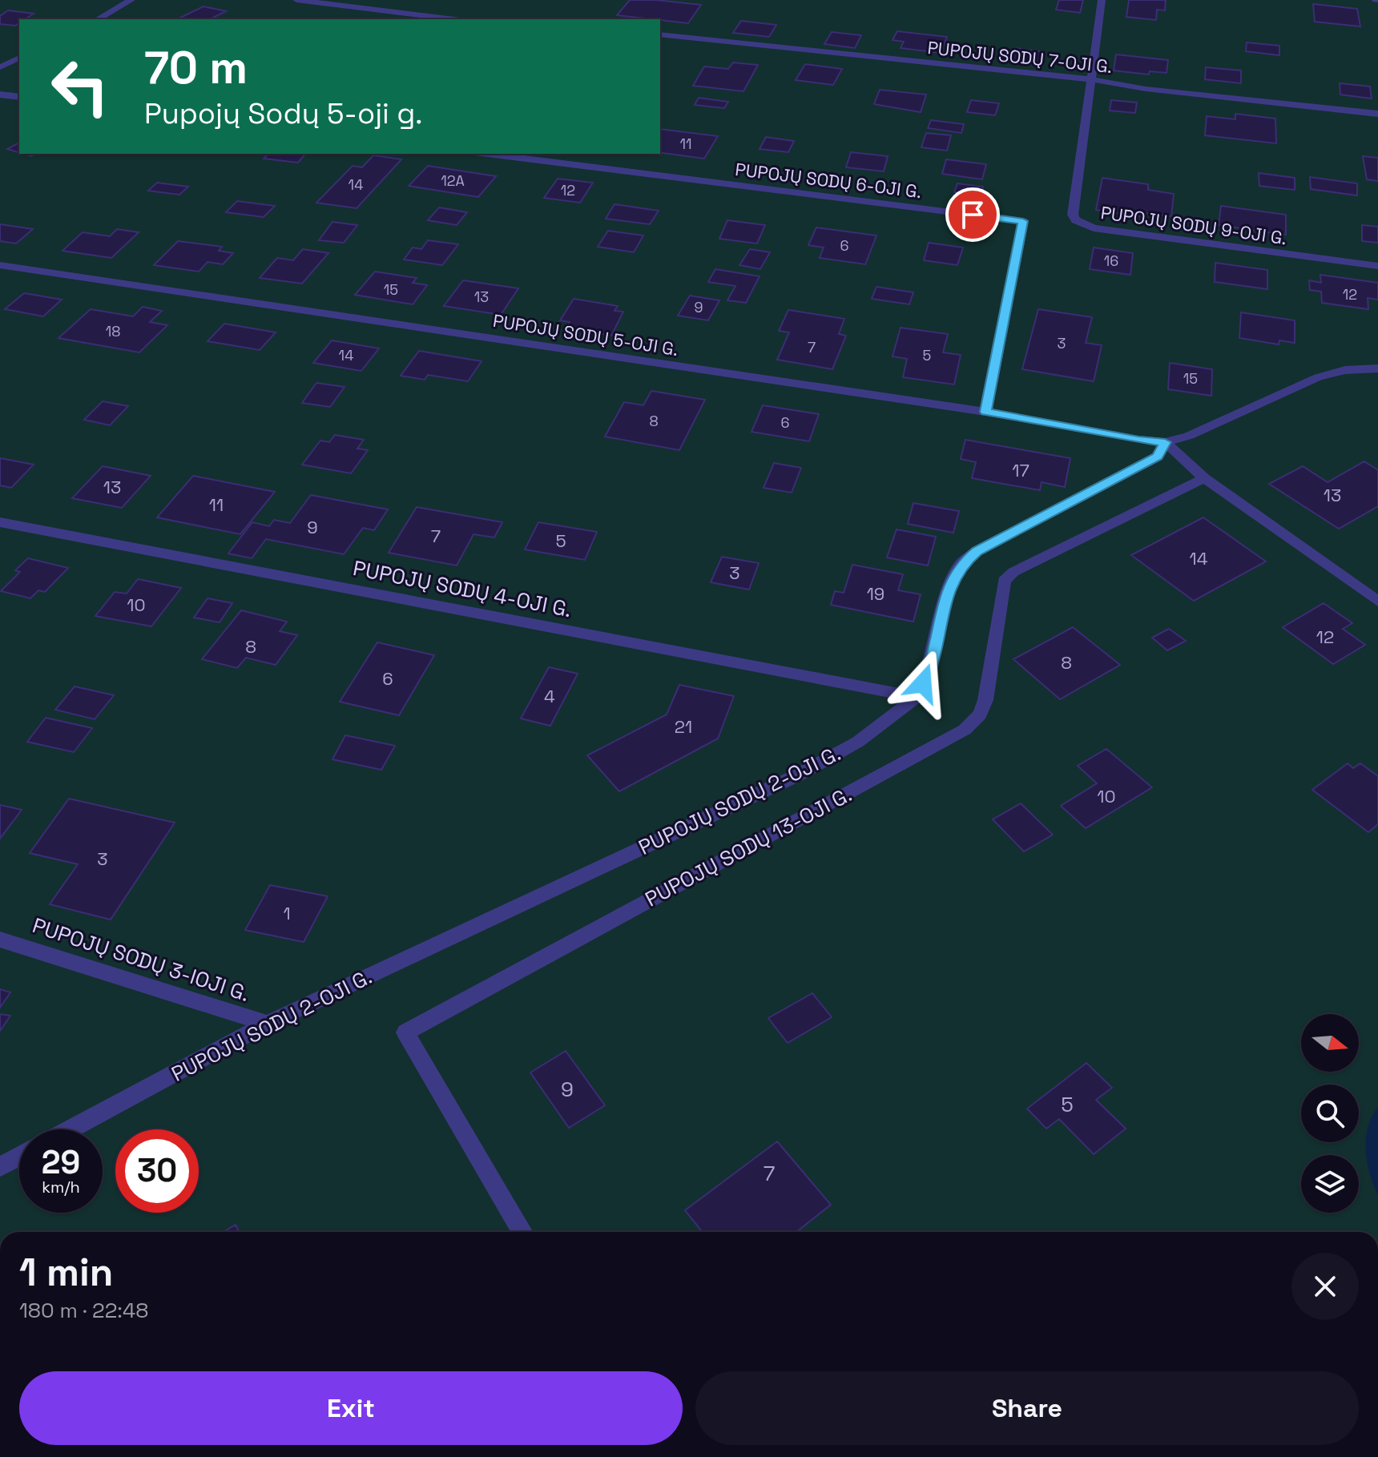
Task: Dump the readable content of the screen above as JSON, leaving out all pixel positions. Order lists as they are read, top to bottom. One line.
{"streets":{"street":["PUPOJŲ SODŲ 7-OJI G.","PUPOJŲ SODŲ 6-OJI G.","PUPOJŲ SODŲ 9-OJI G.","PUPOJŲ SODŲ 5-OJI G.","PUPOJŲ SODŲ 4-OJI G.","PUPOJŲ SODŲ 2-OJI G.","PUPOJŲ SODŲ 13-OJI G.","PUPOJŲ SODŲ 3-IOJI G."]},"crossings":[["PUPOJŲ SODŲ 7-OJI G.","PUPOJŲ SODŲ 9-OJI G."],["PUPOJŲ SODŲ 6-OJI G.","PUPOJŲ SODŲ 5-OJI G."],["PUPOJŲ SODŲ 5-OJI G.","PUPOJŲ SODŲ 2-OJI G."],["PUPOJŲ SODŲ 4-OJI G.","PUPOJŲ SODŲ 2-OJI G."],["PUPOJŲ SODŲ 2-OJI G.","PUPOJŲ SODŲ 3-IOJI G."]],"house_numbers":["11","12A","14","12","6","16","15","12","13","9","18","3","7","14","5","15","8","6","17","13","13","11","9","7","5","14","3","19","10","12","8","8","6","4","21","10","3","1","9","5","7"],"north":"right","page":{"turn":["70 m","Pupojų Sodų 5-oji g."],"speed":"29 km/h","limit":"30","heading":["1 min","180 m · 22:48"],"buttons":["Exit","Share"]}}
